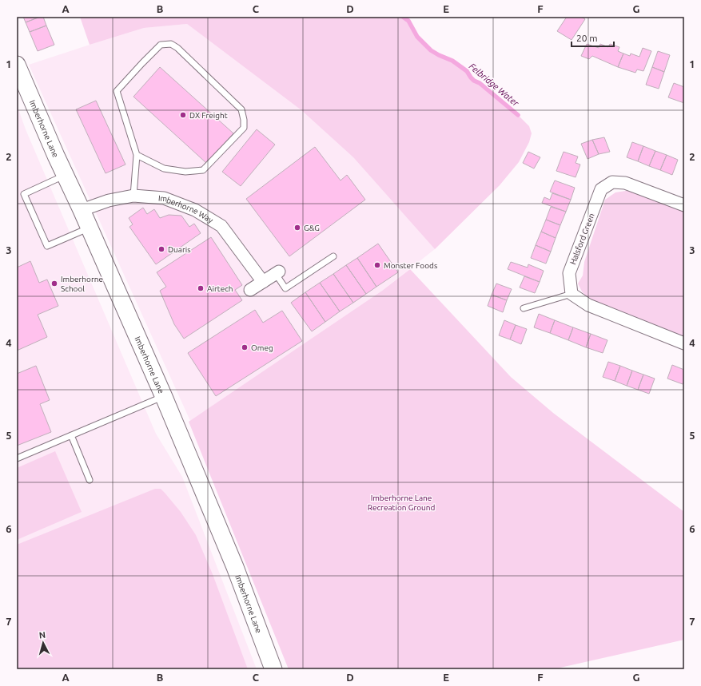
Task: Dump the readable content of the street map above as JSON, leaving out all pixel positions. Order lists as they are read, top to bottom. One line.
{"streets":{"street":["Imberhorne Lane","Imberhorne Way","Halsford Green"]},"crossings":[["Imberhorne Lane","Imberhorne Way"]],"water":["Felbridge Water"],"parks":["Imberhorne Lane Recreation Ground"],"places":["DX Freight","G&G","Duaris","Monster Foods","Imberhorne School","Airtech","Omeg"],"scale_bar":"20 m","north":"top","grid":{"columns":["A","B","C","D","E","F","G"],"rows":["1","2","3","4","5","6","7"]}}
